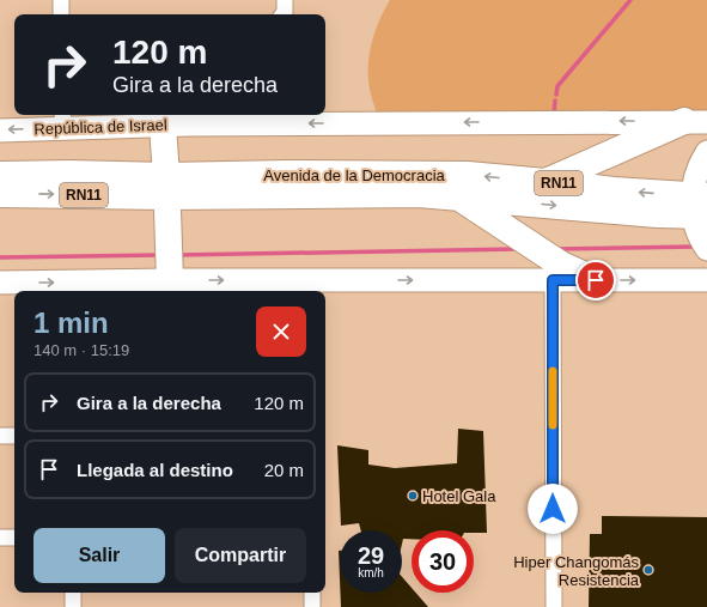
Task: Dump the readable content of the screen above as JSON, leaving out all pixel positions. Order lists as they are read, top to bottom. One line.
{"streets":{"highway":["Avenida de la Democracia","RN11"],"street":["República de Israel"]},"places":["Hotel Gala","Hiper Changomás Resistencia"],"page":{"turn":["120 m","Gira a la derecha"],"heading":["1 min","140 m · 15:19"],"list":[{"name":"Gira a la derecha","value":"120 m"},{"name":"Llegada al destino","value":"20 m"}],"buttons":["Salir","Compartir"],"speed":"29 km/h","limit":"30"}}
